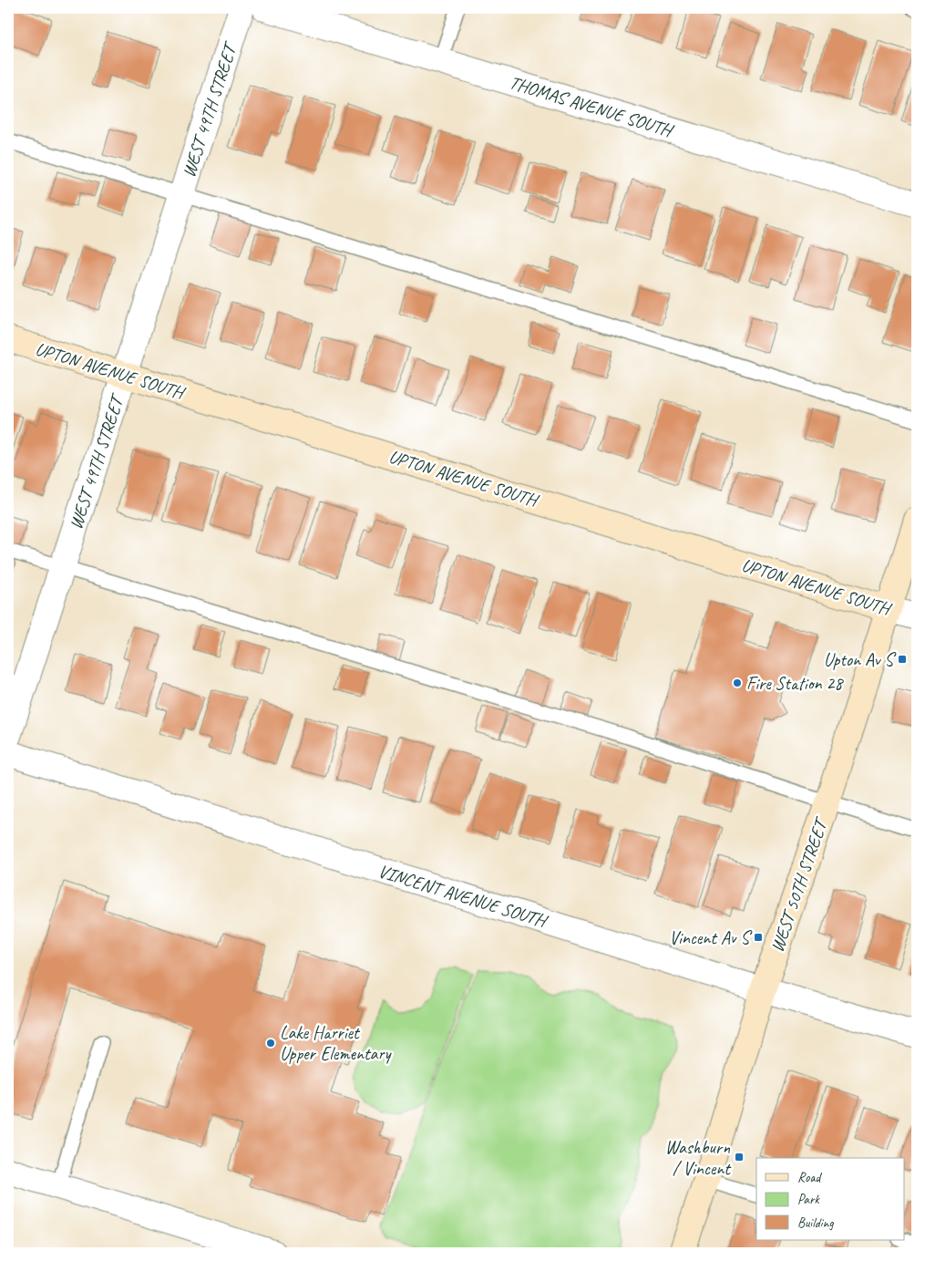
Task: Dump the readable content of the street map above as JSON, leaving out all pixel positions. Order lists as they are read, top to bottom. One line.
{"streets":{"street":["THOMAS AVENUE SOUTH","WEST 49TH STREET","UPTON AVENUE SOUTH","WEST 50TH STREET","VINCENT AVENUE SOUTH"]},"crossings":[["WEST 49TH STREET","UPTON AVENUE SOUTH"],["UPTON AVENUE SOUTH","WEST 50TH STREET"],["WEST 50TH STREET","VINCENT AVENUE SOUTH"]],"places":{"transit":["Upton Av S","Vincent Av S","Washburn / Vincent"],"other":["Fire Station 28","Lake Harriet Upper Elementary"]},"legend":["Road","Park","Building"]}
